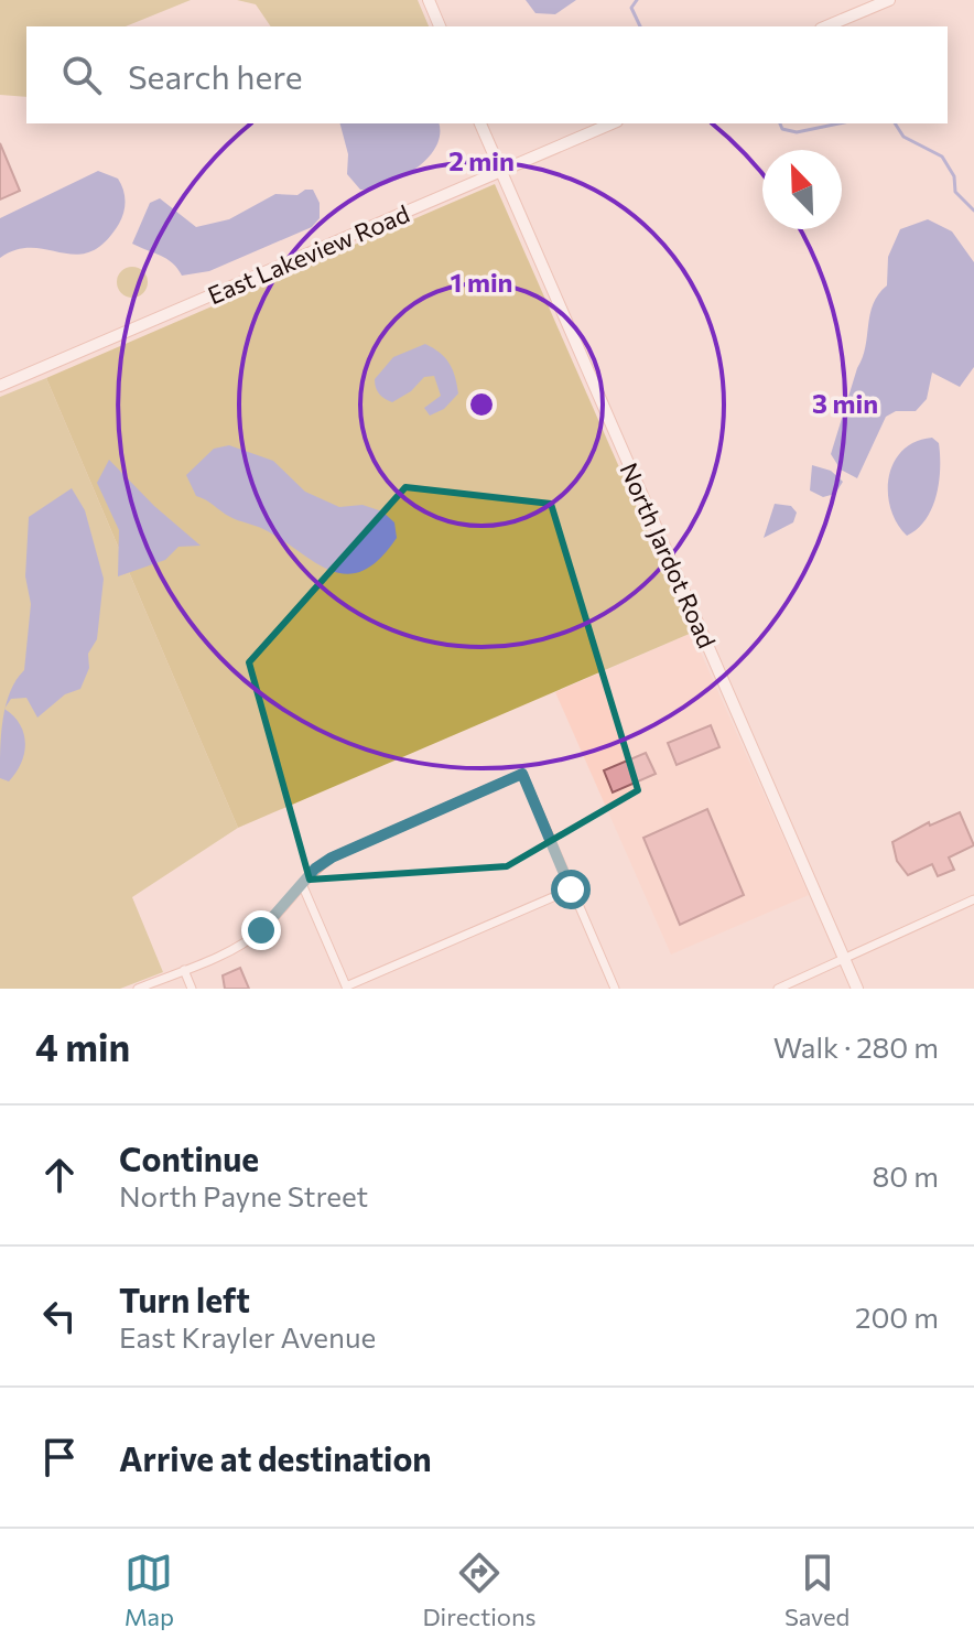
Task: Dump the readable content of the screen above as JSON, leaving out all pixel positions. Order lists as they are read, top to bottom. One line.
{"streets":{"street":["East Lakeview Road","North Jardot Road"]},"crossings":[["East Lakeview Road","North Jardot Road"]],"north":"top left","page":{"search":"Search here","heading":["4 min","Walk · 280 m"],"list":[["Continue","North Payne Street","80 m"],["Turn left","East Krayler Avenue","200 m"],"Arrive at destination"],"nav":["Map","Directions","Saved"]},"rings":["2 min","1 min","3 min"]}
